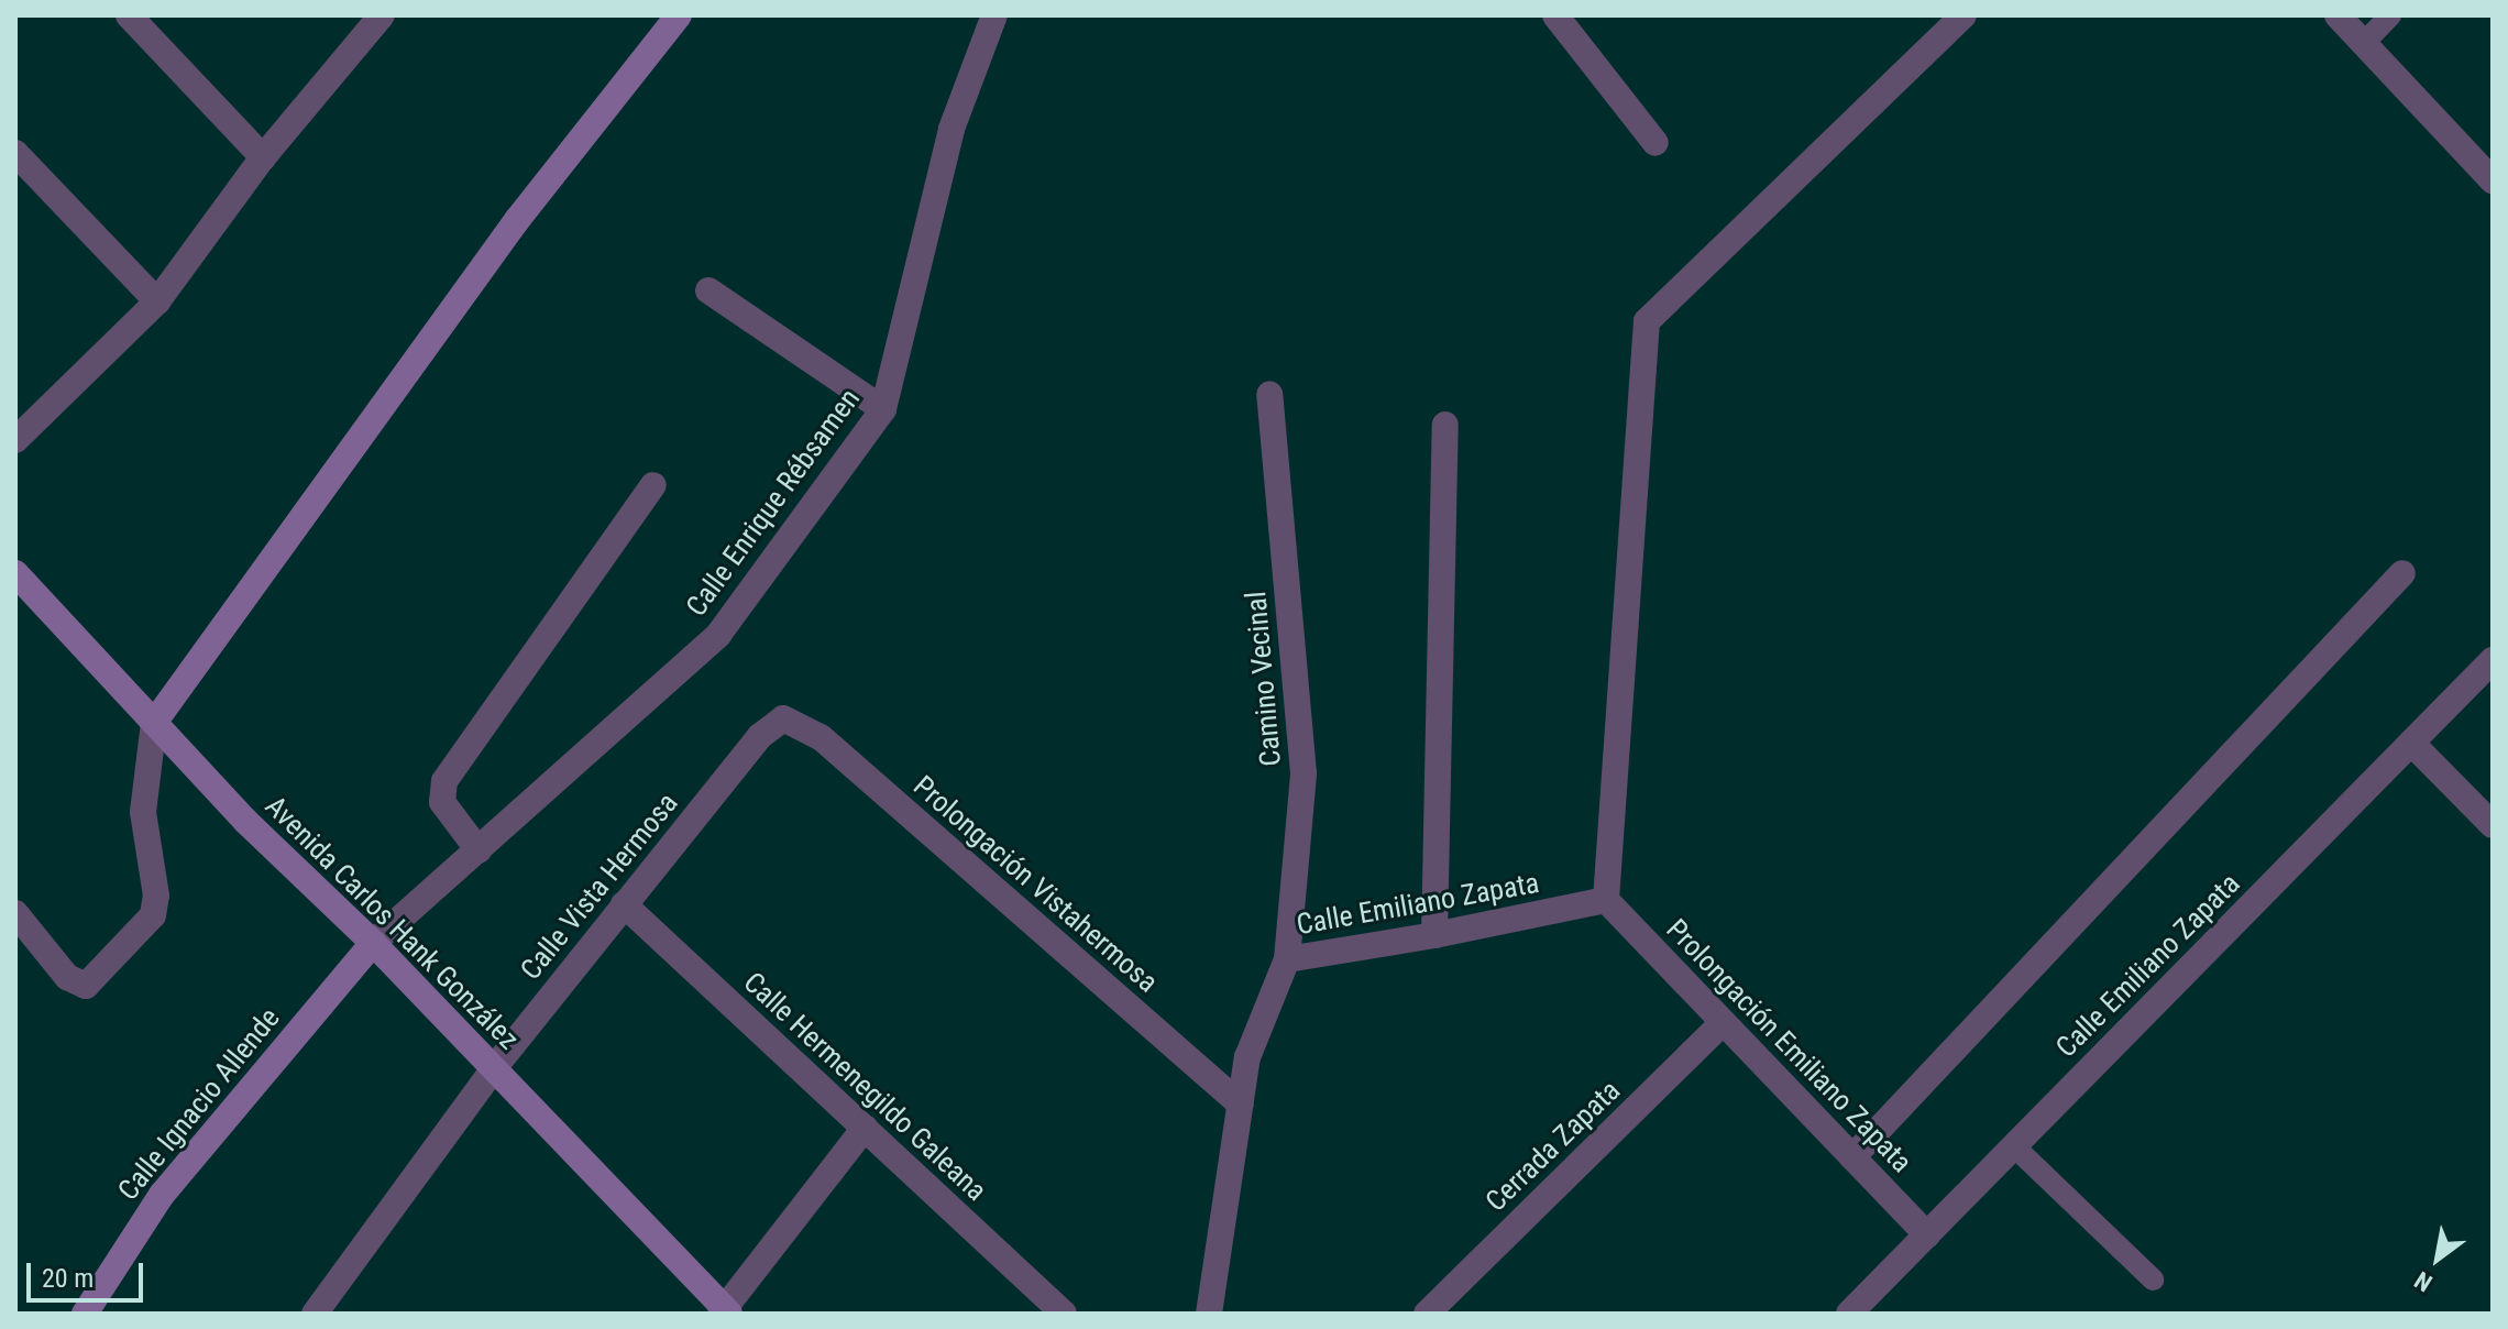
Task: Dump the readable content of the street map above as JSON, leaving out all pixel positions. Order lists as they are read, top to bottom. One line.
{"streets":{"main road":["Avenida Carlos Hank González","Calle Ignacio Allende"],"street":["Calle Enrique Rébsamen","Camino Vecinal","Prolongación Vistahermosa","Calle Vista Hermosa","Calle Emiliano Zapata","Prolongación Emiliano Zapata","Calle Hermenegildo Galeana","Cerrada Zapata"]},"crossings":[["Calle Enrique Rébsamen","Avenida Carlos Hank González"],["Calle Enrique Rébsamen","Calle Ignacio Allende"],["Camino Vecinal","Calle Emiliano Zapata"],["Prolongación Vistahermosa","Calle Vista Hermosa"],["Prolongación Vistahermosa","Calle Emiliano Zapata"],["Calle Vista Hermosa","Avenida Carlos Hank González"],["Calle Vista Hermosa","Calle Hermenegildo Galeana"],["Calle Emiliano Zapata","Prolongación Emiliano Zapata"],["Avenida Carlos Hank González","Calle Ignacio Allende"],["Prolongación Emiliano Zapata","Cerrada Zapata"]],"scale_bar":"20 m","north":"bottom left"}
